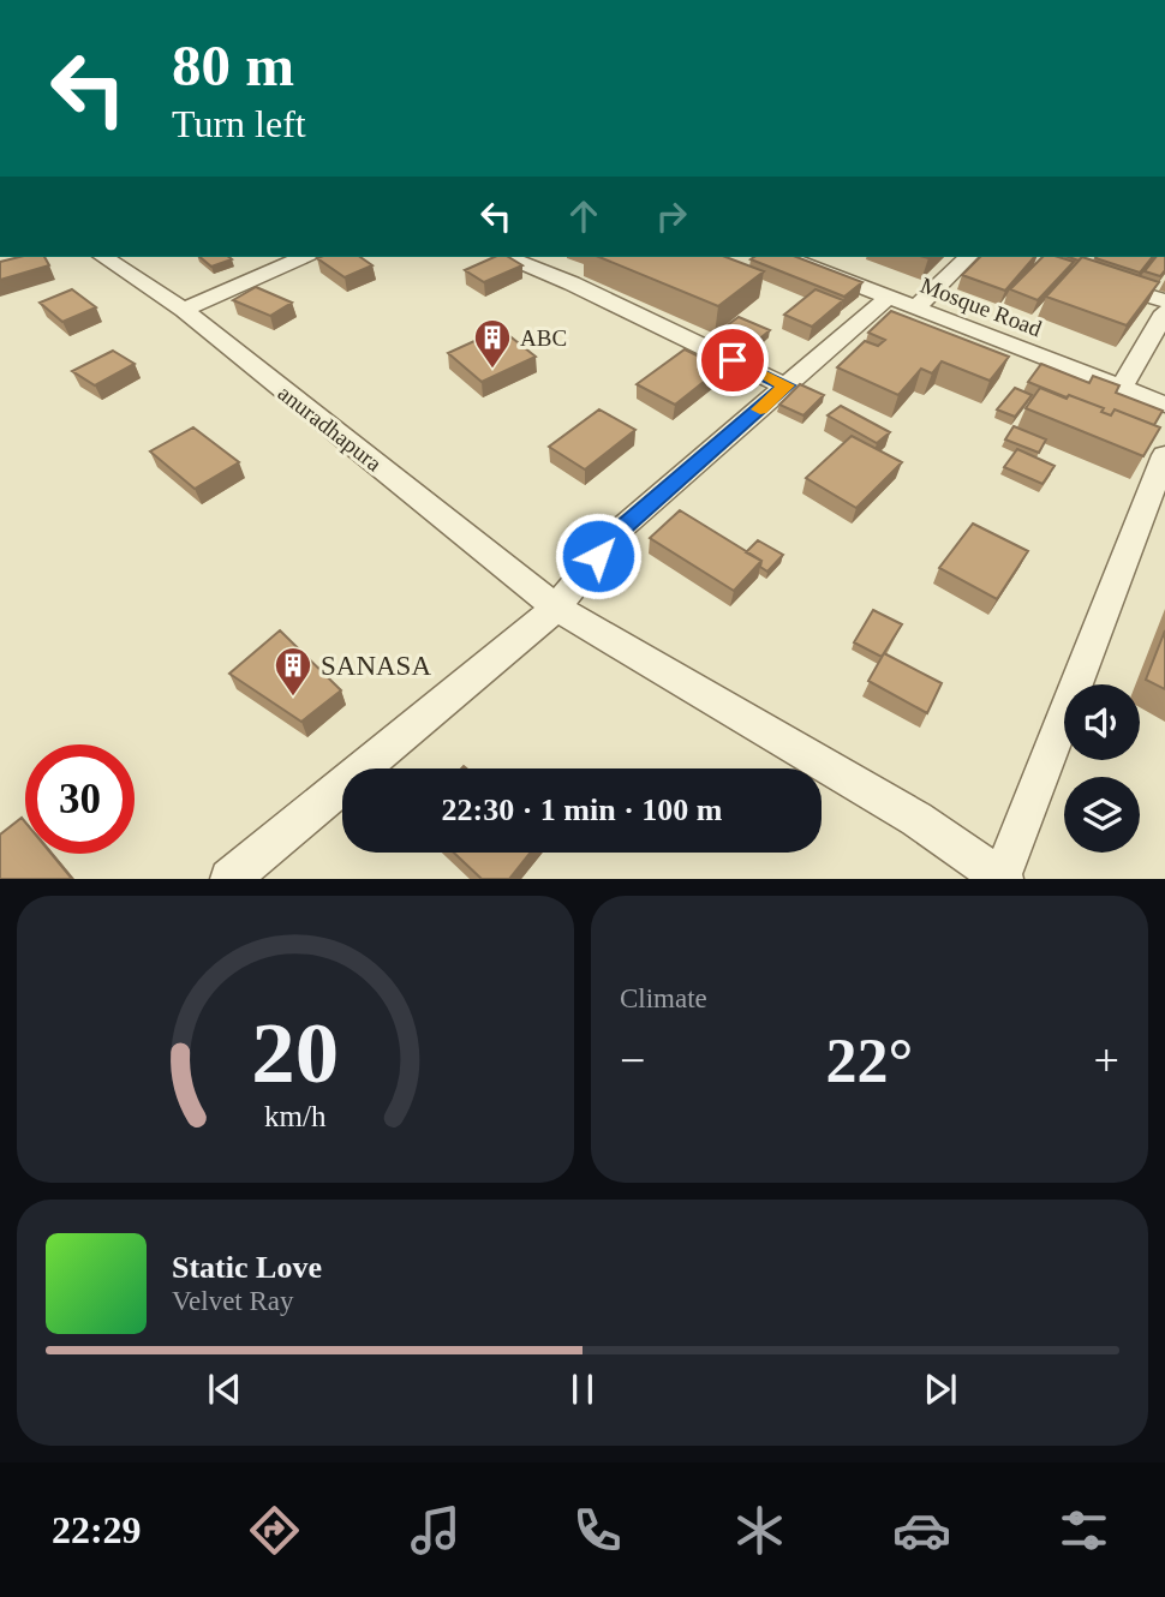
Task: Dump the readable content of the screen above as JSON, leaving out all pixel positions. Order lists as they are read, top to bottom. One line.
{"streets":{"street":["Mosque Road","anuradhapura"]},"places":{"building":["ABC","SANASA"]},"page":{"turn":["80 m","Turn left"],"limit":"30","trip":"22:30 · 1 min · 100 m","tile":"Climate","heat":["−","22°","+"],"song":["Static Love","Velvet Ray"],"tabs":"22:29","gauge":["20","km/h"]}}
